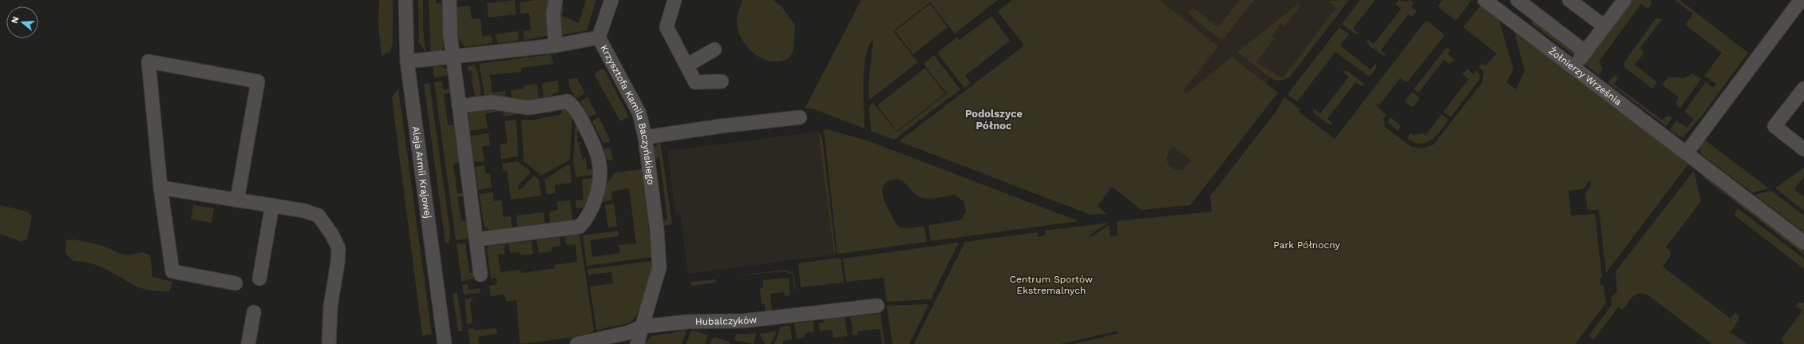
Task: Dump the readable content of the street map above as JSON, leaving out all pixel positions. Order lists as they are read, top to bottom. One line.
{"streets":{"street":["Żołnierzy Września","Krzysztofa Kamila Baczyńskiego","Aleja Armii Krajowej","Hubalczyków"]},"crossings":[["Krzysztofa Kamila Baczyńskiego","Aleja Armii Krajowej"],["Krzysztofa Kamila Baczyńskiego","Hubalczyków"]],"districts":["Podolszyce Północ"],"parks":["Park Północny","Centrum Sportów Ekstremalnych"],"north":"left"}
